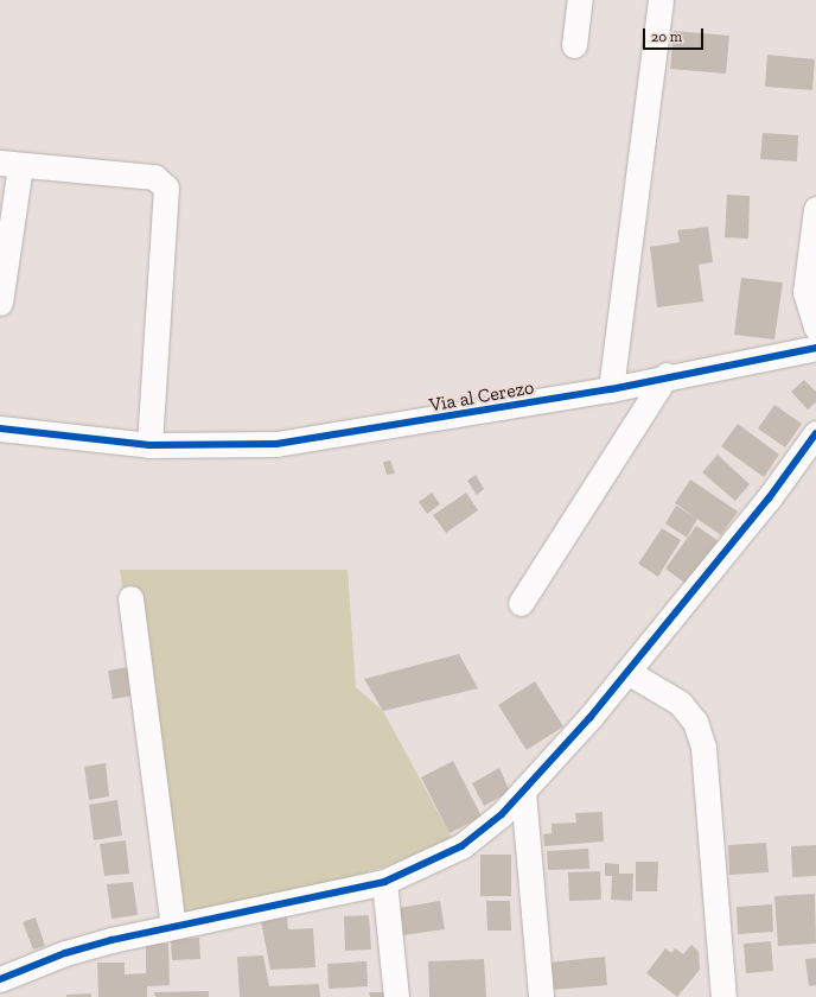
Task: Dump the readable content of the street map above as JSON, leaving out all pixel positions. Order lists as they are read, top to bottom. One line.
{"streets":{"street":["Via al Cerezo"]},"scale_bar":"20 m"}
